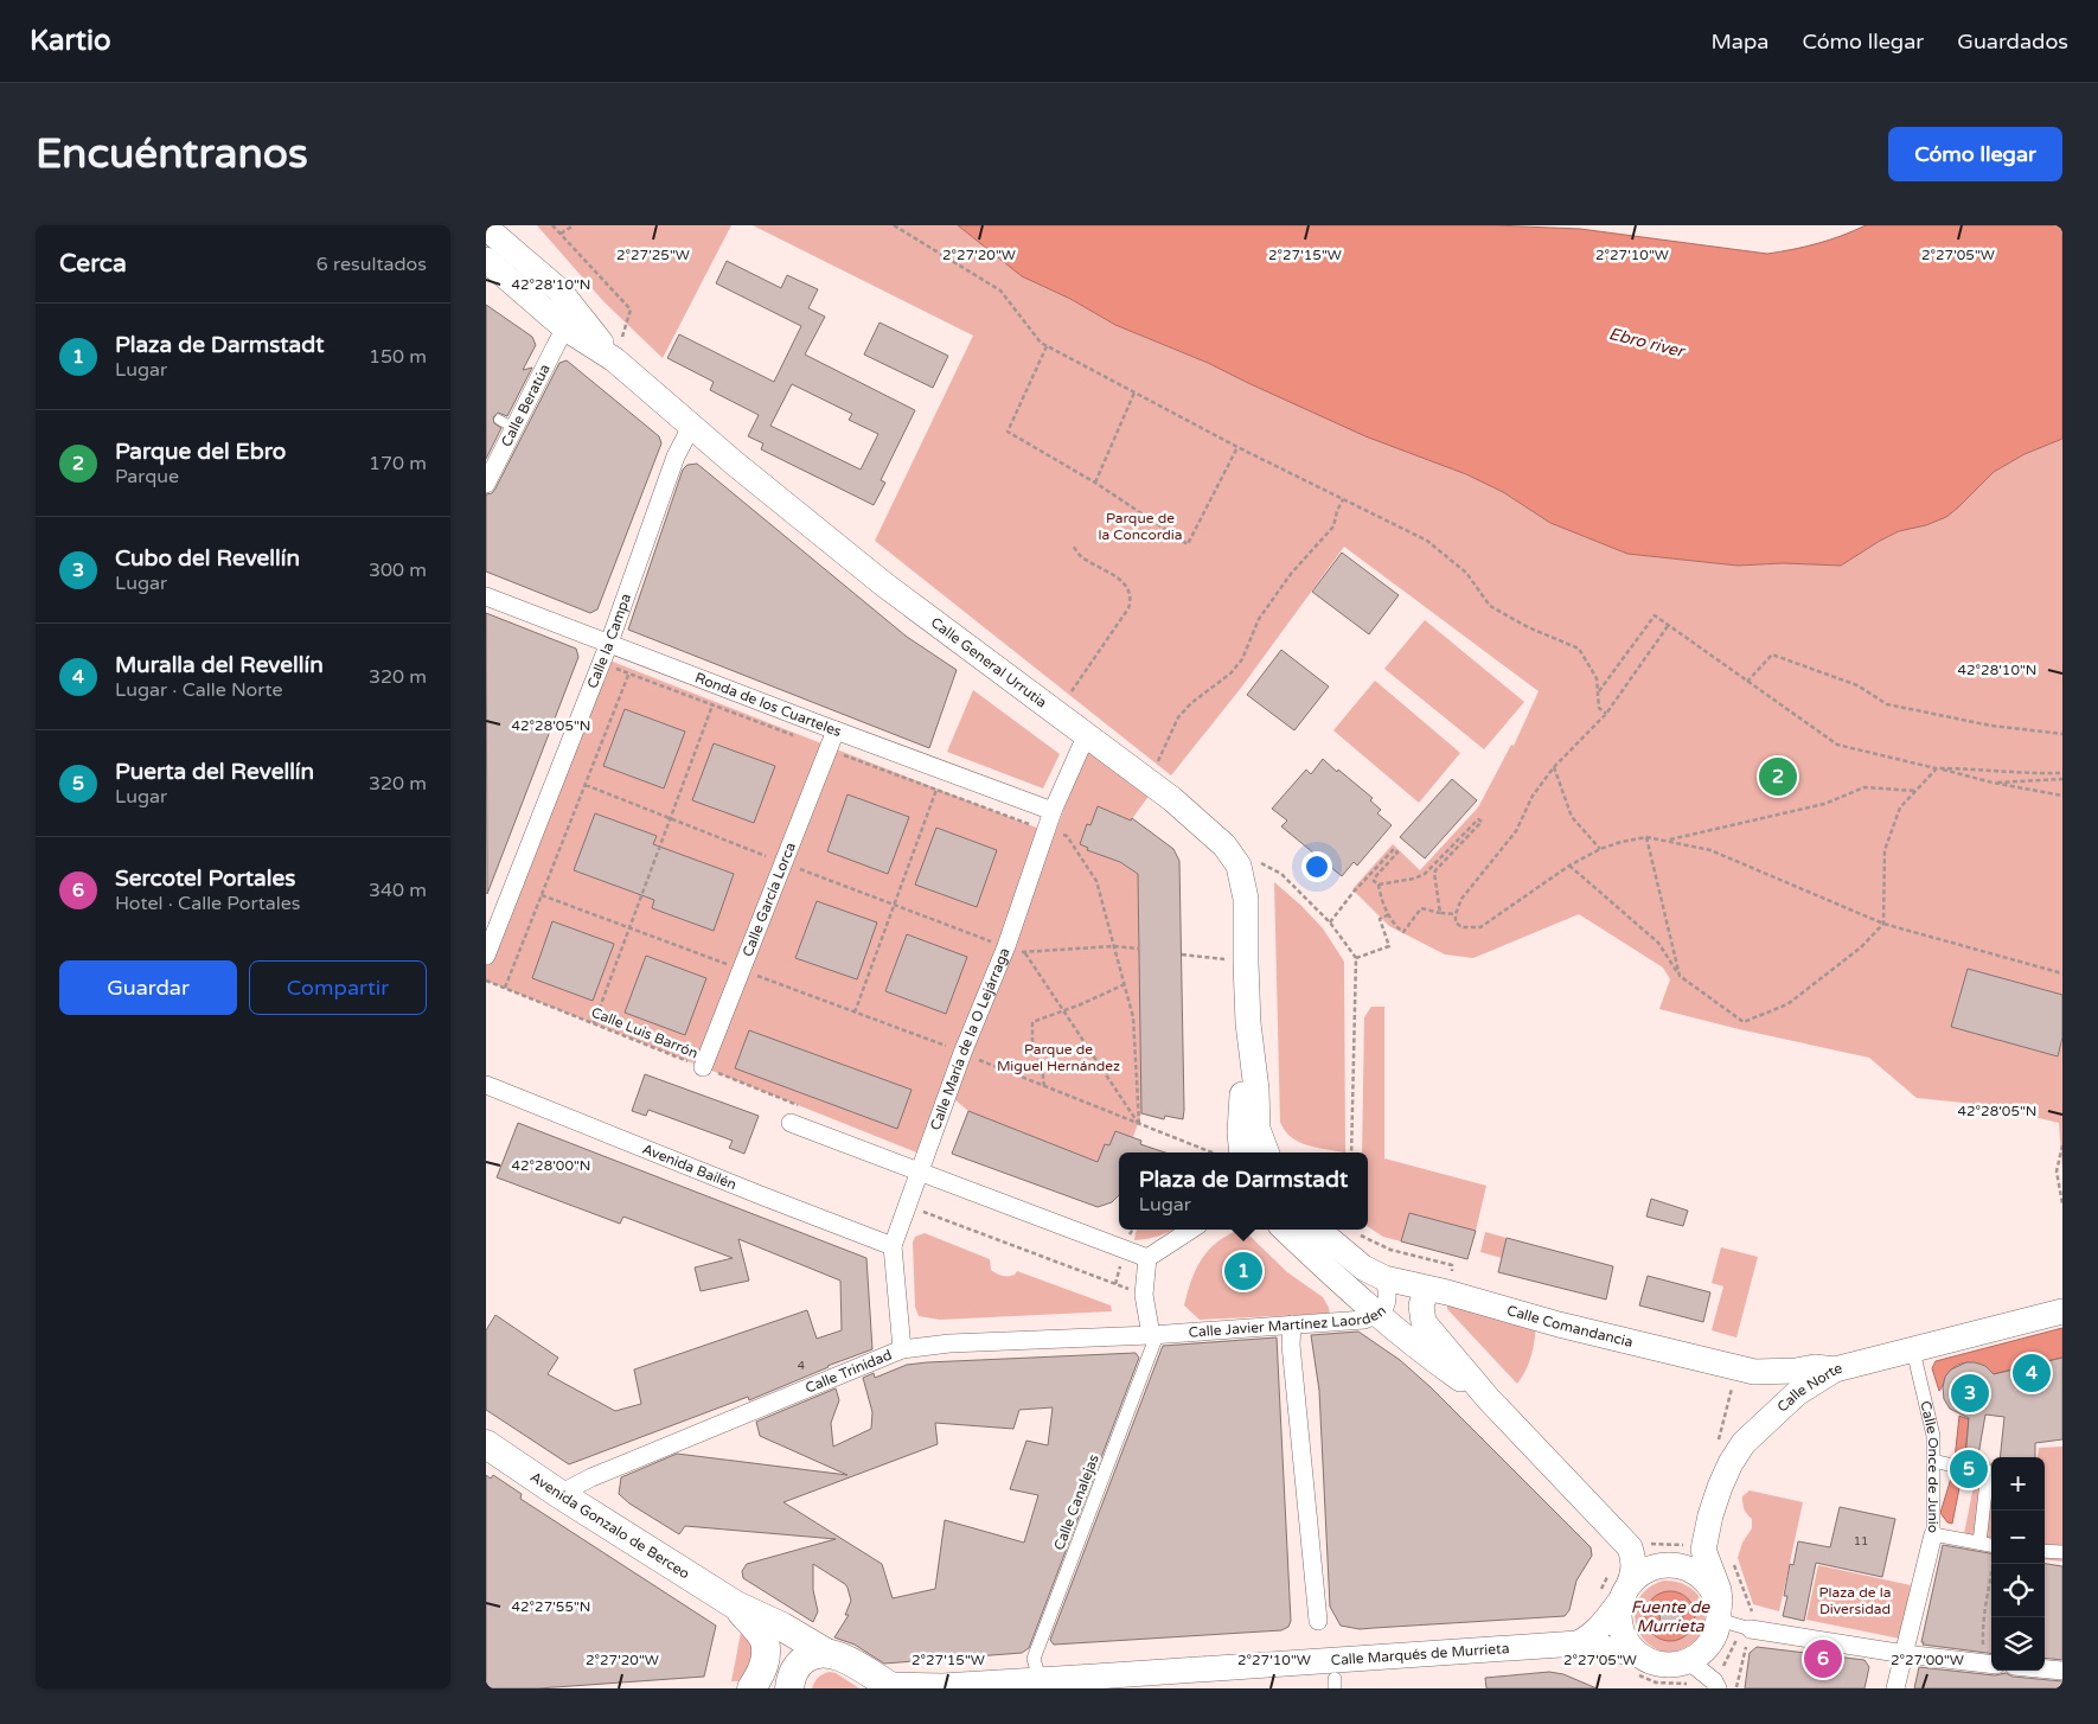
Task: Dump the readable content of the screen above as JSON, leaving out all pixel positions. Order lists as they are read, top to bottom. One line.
{"streets":{"main road":["Calle General Urrutia","Calle Comandancia","Calle Norte","Avenida Gonzalo de Berceo","Calle Marqués de Murrieta"],"street":["Calle Beratúa","Calle la Campa","Ronda de los Cuarteles","Calle García Lorca","Calle María de la O Lejárraga","Avenida Bailén","Calle Javier Martínez Laorden","Calle Trinidad","Calle Once de Junio","Calle Canalejas"],"path":["Calle Luis Barrón"]},"crossings":[["Calle Beratúa","Calle General Urrutia"],["Calle la Campa","Calle General Urrutia"],["Calle la Campa","Ronda de los Cuarteles"],["Calle General Urrutia","Calle María de la O Lejárraga"],["Ronda de los Cuarteles","Calle García Lorca"],["Ronda de los Cuarteles","Calle María de la O Lejárraga"],["Calle García Lorca","Calle Luis Barrón"],["Calle María de la O Lejárraga","Avenida Bailén"],["Calle María de la O Lejárraga","Calle Trinidad"],["Calle Javier Martínez Laorden","Calle Comandancia"],["Calle Javier Martínez Laorden","Calle Trinidad"],["Calle Javier Martínez Laorden","Calle Canalejas"],["Calle Comandancia","Calle Norte"],["Calle Trinidad","Calle Canalejas"],["Calle Trinidad","Avenida Gonzalo de Berceo"],["Calle Norte","Calle Once de Junio"],["Calle Canalejas","Calle Marqués de Murrieta"],["Avenida Gonzalo de Berceo","Calle Marqués de Murrieta"]],"water":["Ebro river","Fuente de Murrieta"],"parks":["Parque de la Concordia","Parque de Miguel Hernández","Plaza de la Diversidad"],"house_numbers":["4","11"],"page":{"header":"Kartio","nav":["Mapa","Cómo llegar","Guardados"],"buttons":["Cómo llegar",["Guardar","Compartir"]],"title":"Encuéntranos","heading":["Cerca","6 resultados"],"list":[{"mark":"1","name":"Plaza de Darmstadt","note":"Lugar","value":"150 m"},{"mark":"2","name":"Parque del Ebro","note":"Parque","value":"170 m"},{"mark":"3","name":"Cubo del Revellín","note":"Lugar","value":"300 m"},{"mark":"4","name":"Muralla del Revellín","note":"Lugar · Calle Norte","value":"320 m"},{"mark":"5","name":"Puerta del Revellín","note":"Lugar","value":"320 m"},{"mark":"6","name":"Sercotel Portales","note":"Hotel · Calle Portales","value":"340 m"}],"pins":["2","1","4","3","5","6"],"popup":["Plaza de Darmstadt","Lugar"],"map_buttons":["+","−"]},"coordinates":["2°27'25\"W","2°27'20\"W","2°27'15\"W","2°27'10\"W","2°27'05\"W","42°28'10\"N","42°28'05\"N","42°28'00\"N","42°27'55\"N","2°27'00\"W"]}
